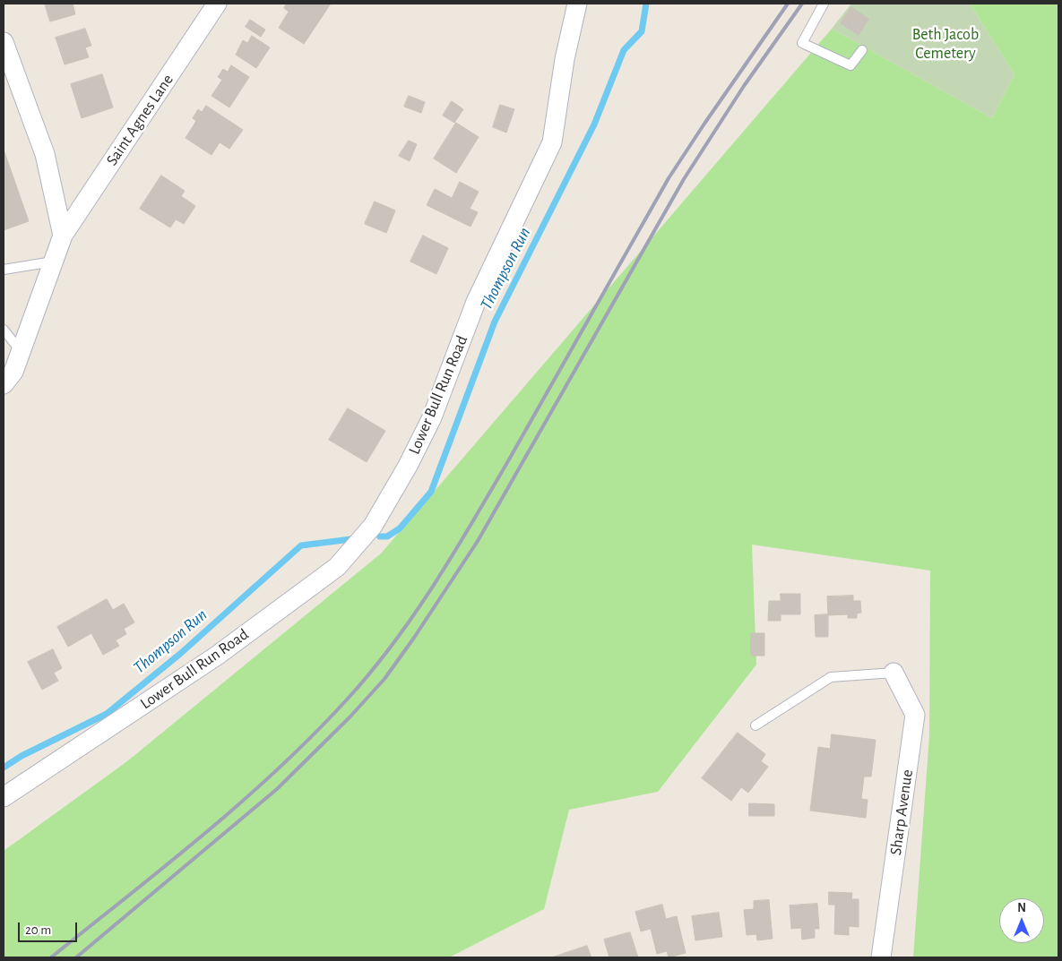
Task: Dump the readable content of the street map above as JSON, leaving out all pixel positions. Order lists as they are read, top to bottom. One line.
{"streets":{"street":["Saint Agnes Lane","Lower Bull Run Road","Sharp Avenue"]},"water":["Thompson Run"],"parks":["Beth Jacob Cemetery"],"scale_bar":"20 m","north":"top"}
